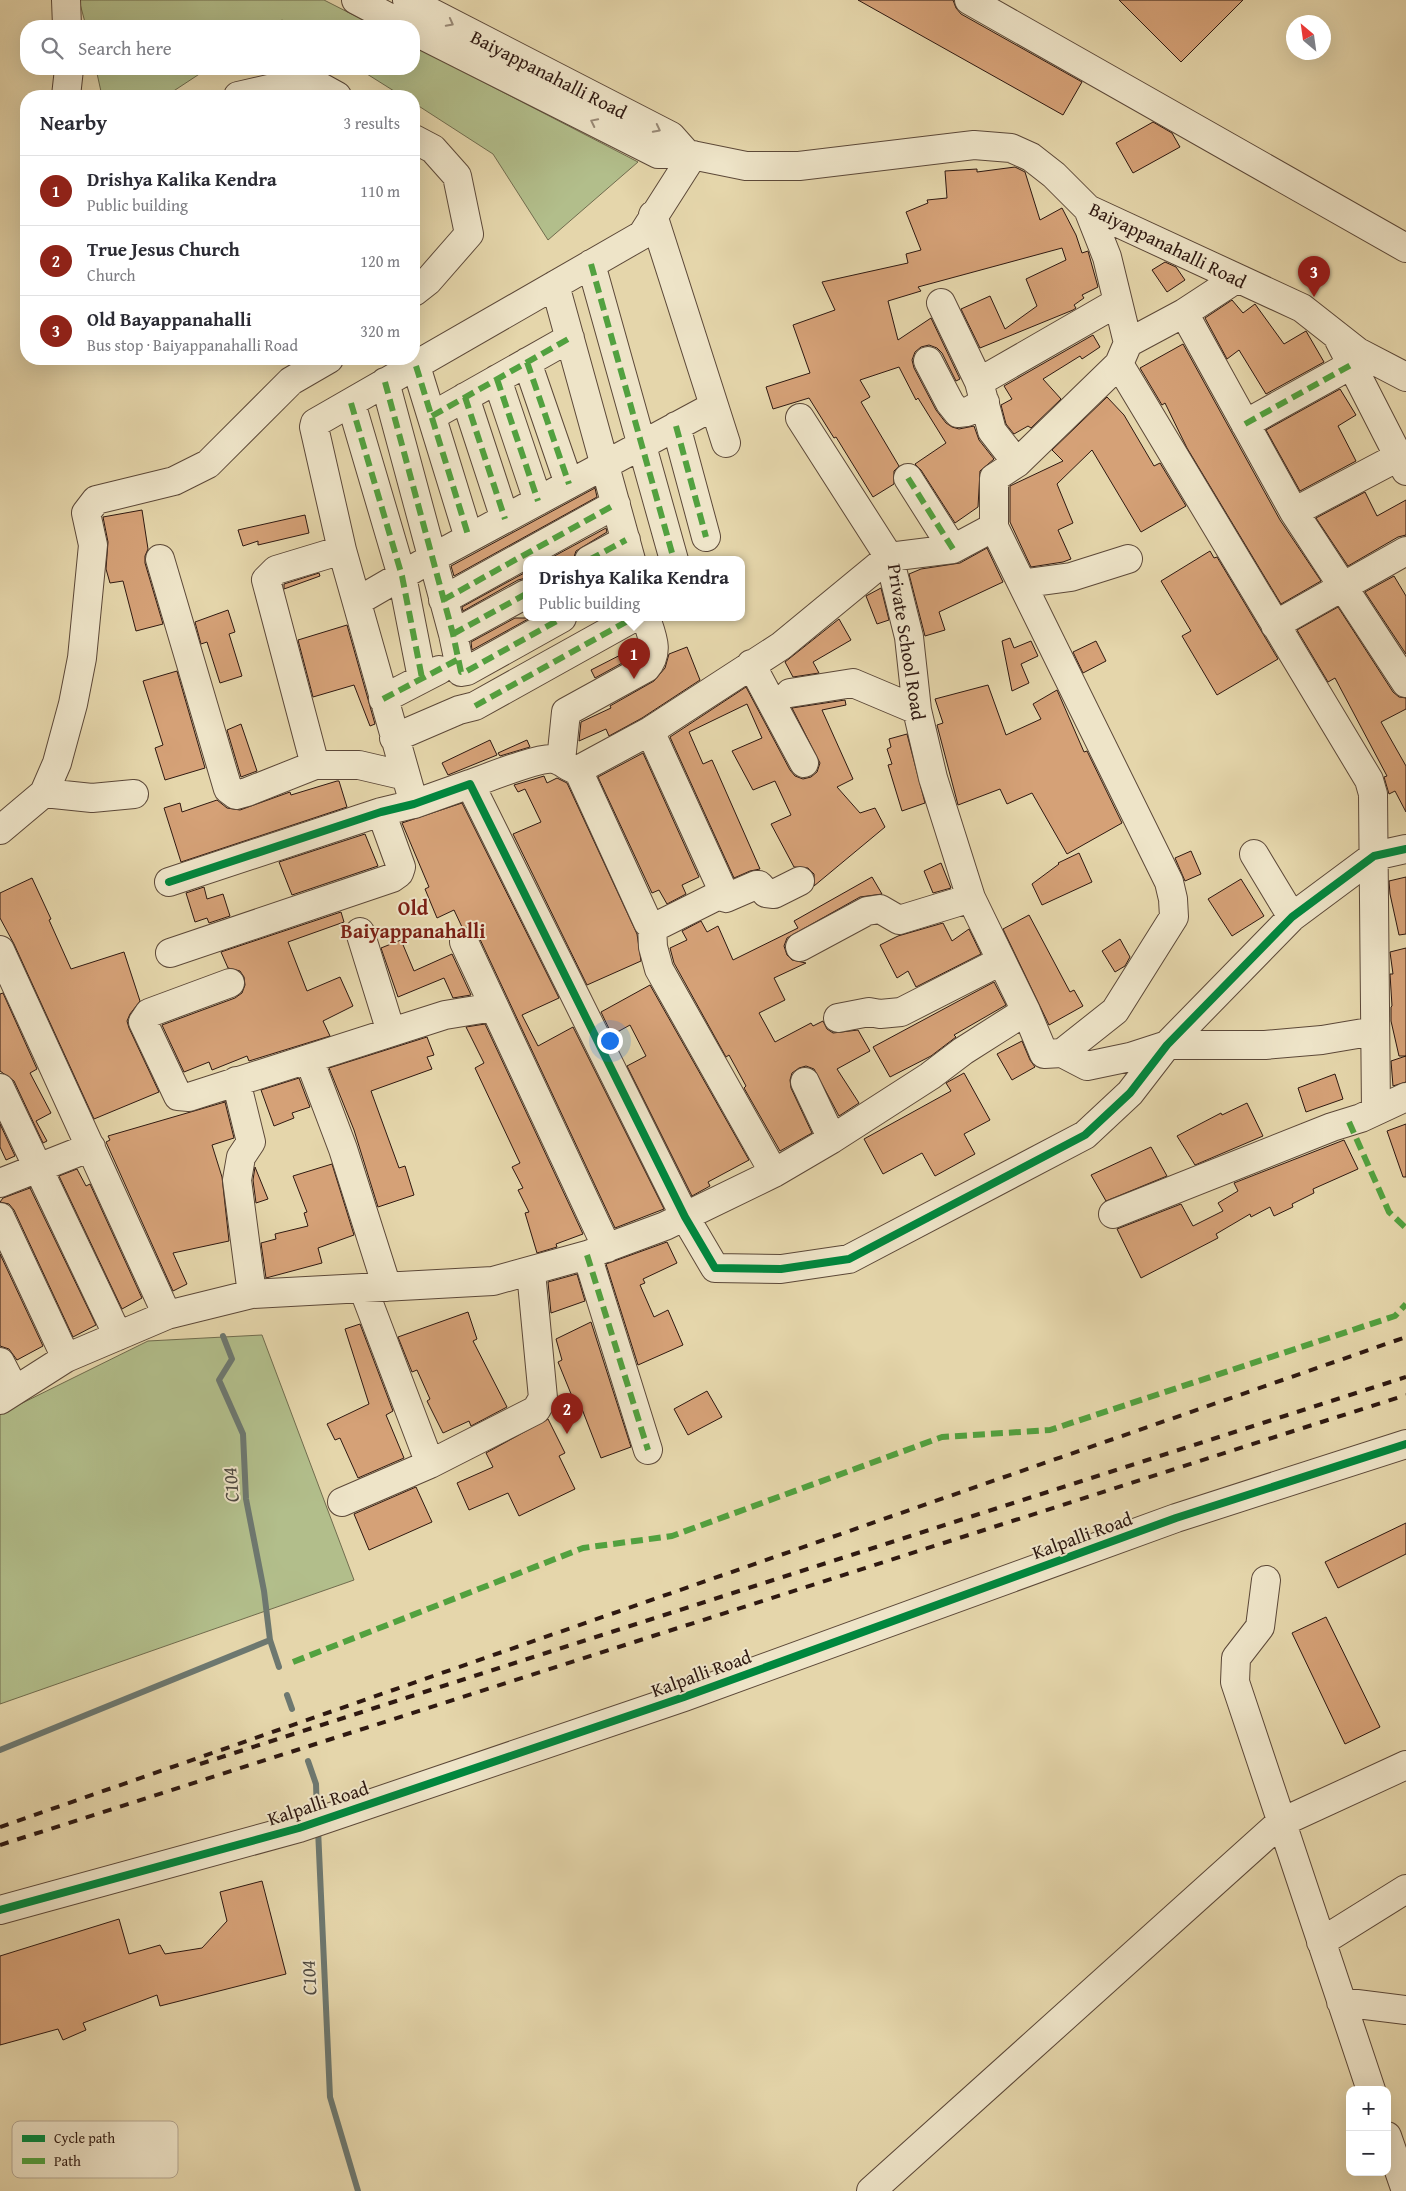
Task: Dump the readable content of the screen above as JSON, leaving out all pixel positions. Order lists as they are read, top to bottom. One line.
{"streets":{"street":["Baiyappanahalli Road","Private School Road","Kalpalli Road"]},"districts":["Old Baiyappanahalli"],"water":["C104"],"legend":["Cycle path","Path"],"north":"top left","page":{"search":"Search here","heading":["Nearby","3 results"],"list":[{"mark":"1","name":"Drishya Kalika Kendra","note":"Public building","value":"110 m"},{"mark":"2","name":"True Jesus Church","note":"Church","value":"120 m"},{"mark":"3","name":"Old Bayappanahalli","note":"Bus stop · Baiyappanahalli Road","value":"320 m"}],"pins":["3","1","2"],"popup":["Drishya Kalika Kendra","Public building"],"map_buttons":["+","−"]}}
